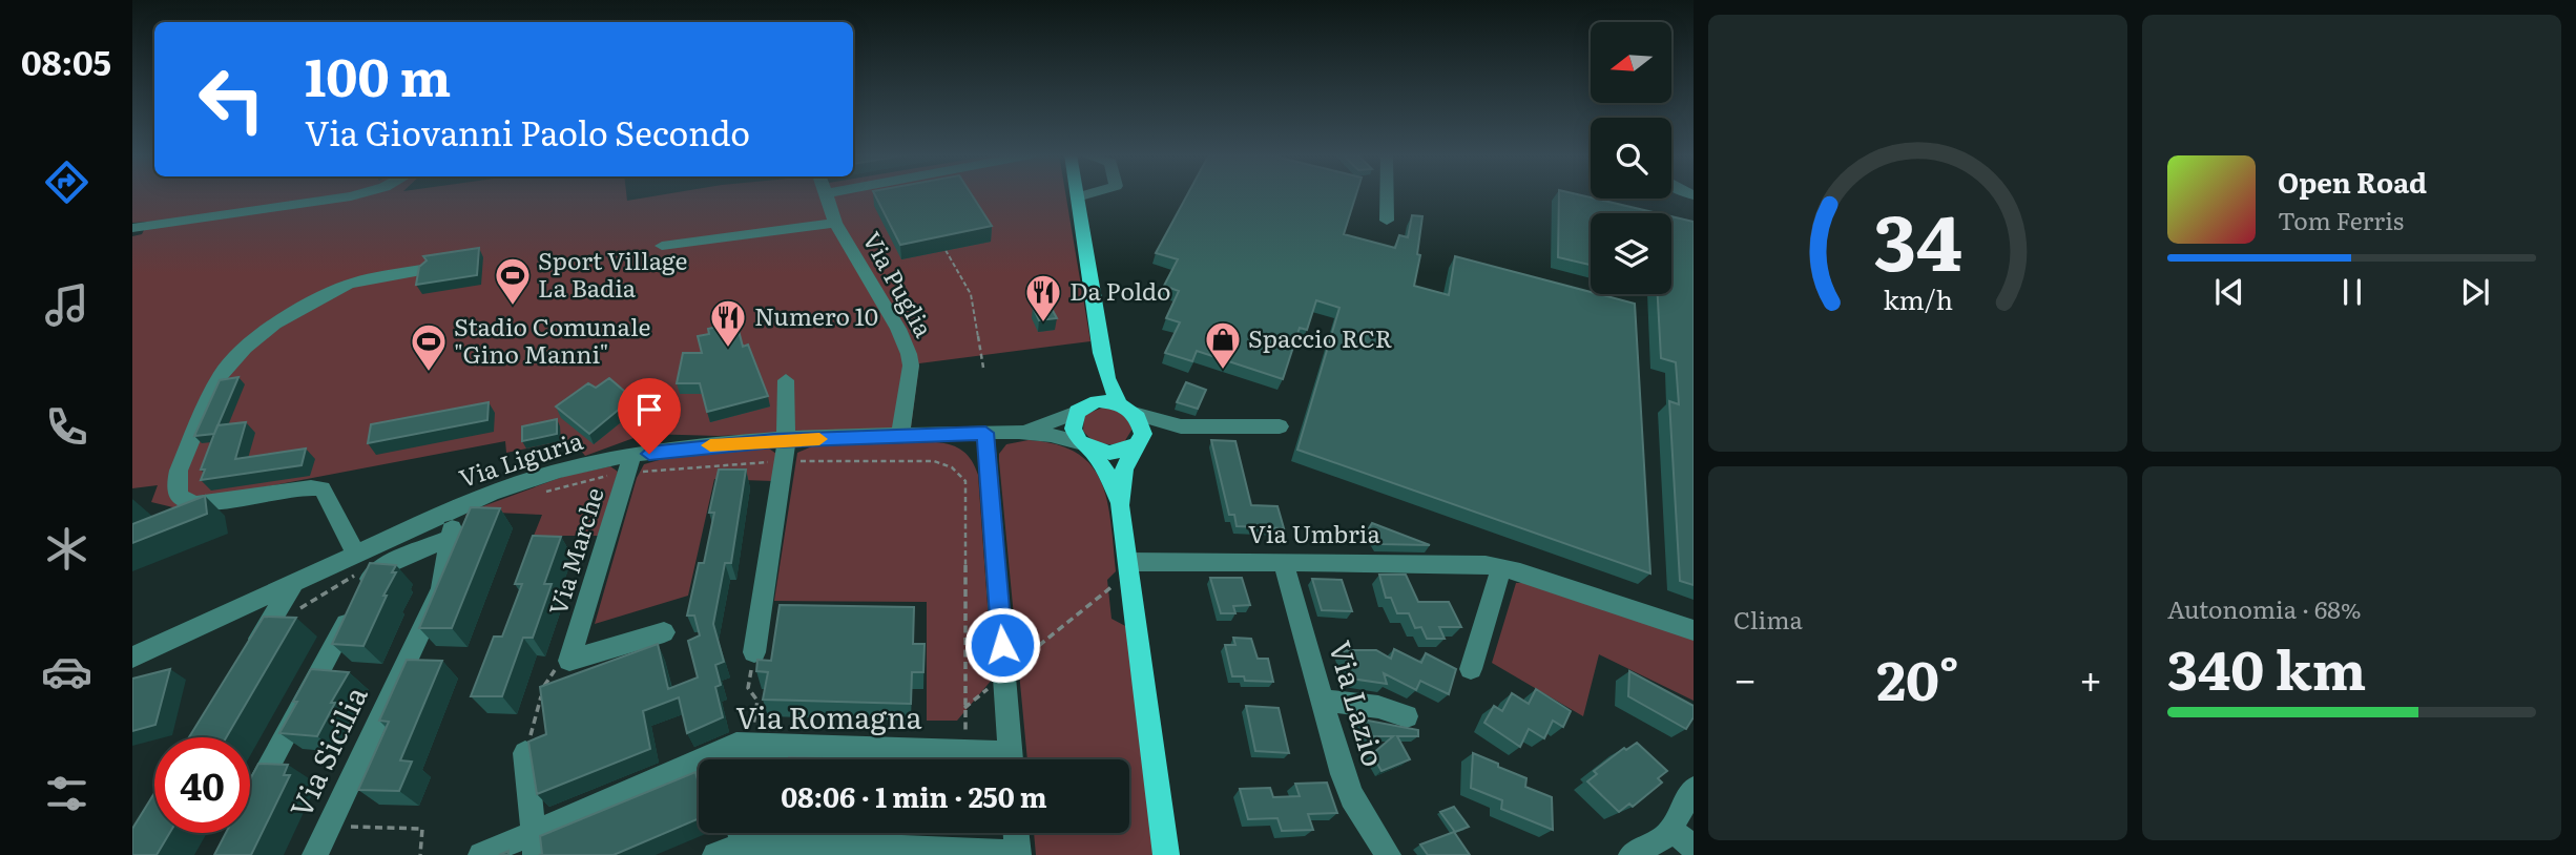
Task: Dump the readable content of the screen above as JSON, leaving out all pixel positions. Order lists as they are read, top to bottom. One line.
{"streets":{"street":["Via Puglia","Via Liguria","Via Umbria","Via Marche","Via Lazio","Via Romagna","Via Sicilia"]},"crossings":[["Via Puglia","Via Liguria"],["Via Liguria","Via Marche"],["Via Liguria","Via Sicilia"],["Via Umbria","Via Lazio"]],"places":{"sports":["Sport Village La Badia","Stadio Comunale \"Gino Manni\""],"restaurant":["Da Poldo","Numero 10"],"shop":["Spaccio RCR"]},"north":"left","page":{"tabs":"08:05","turn":["100 m","Via Giovanni Paolo Secondo"],"song":["Open Road","Tom Ferris"],"tile":["Clima",["Autonomia · 68%","340 km"]],"heat":["−","20°","+"],"limit":"40","trip":"08:06 · 1 min · 250 m","gauge":["34","km/h"]}}
